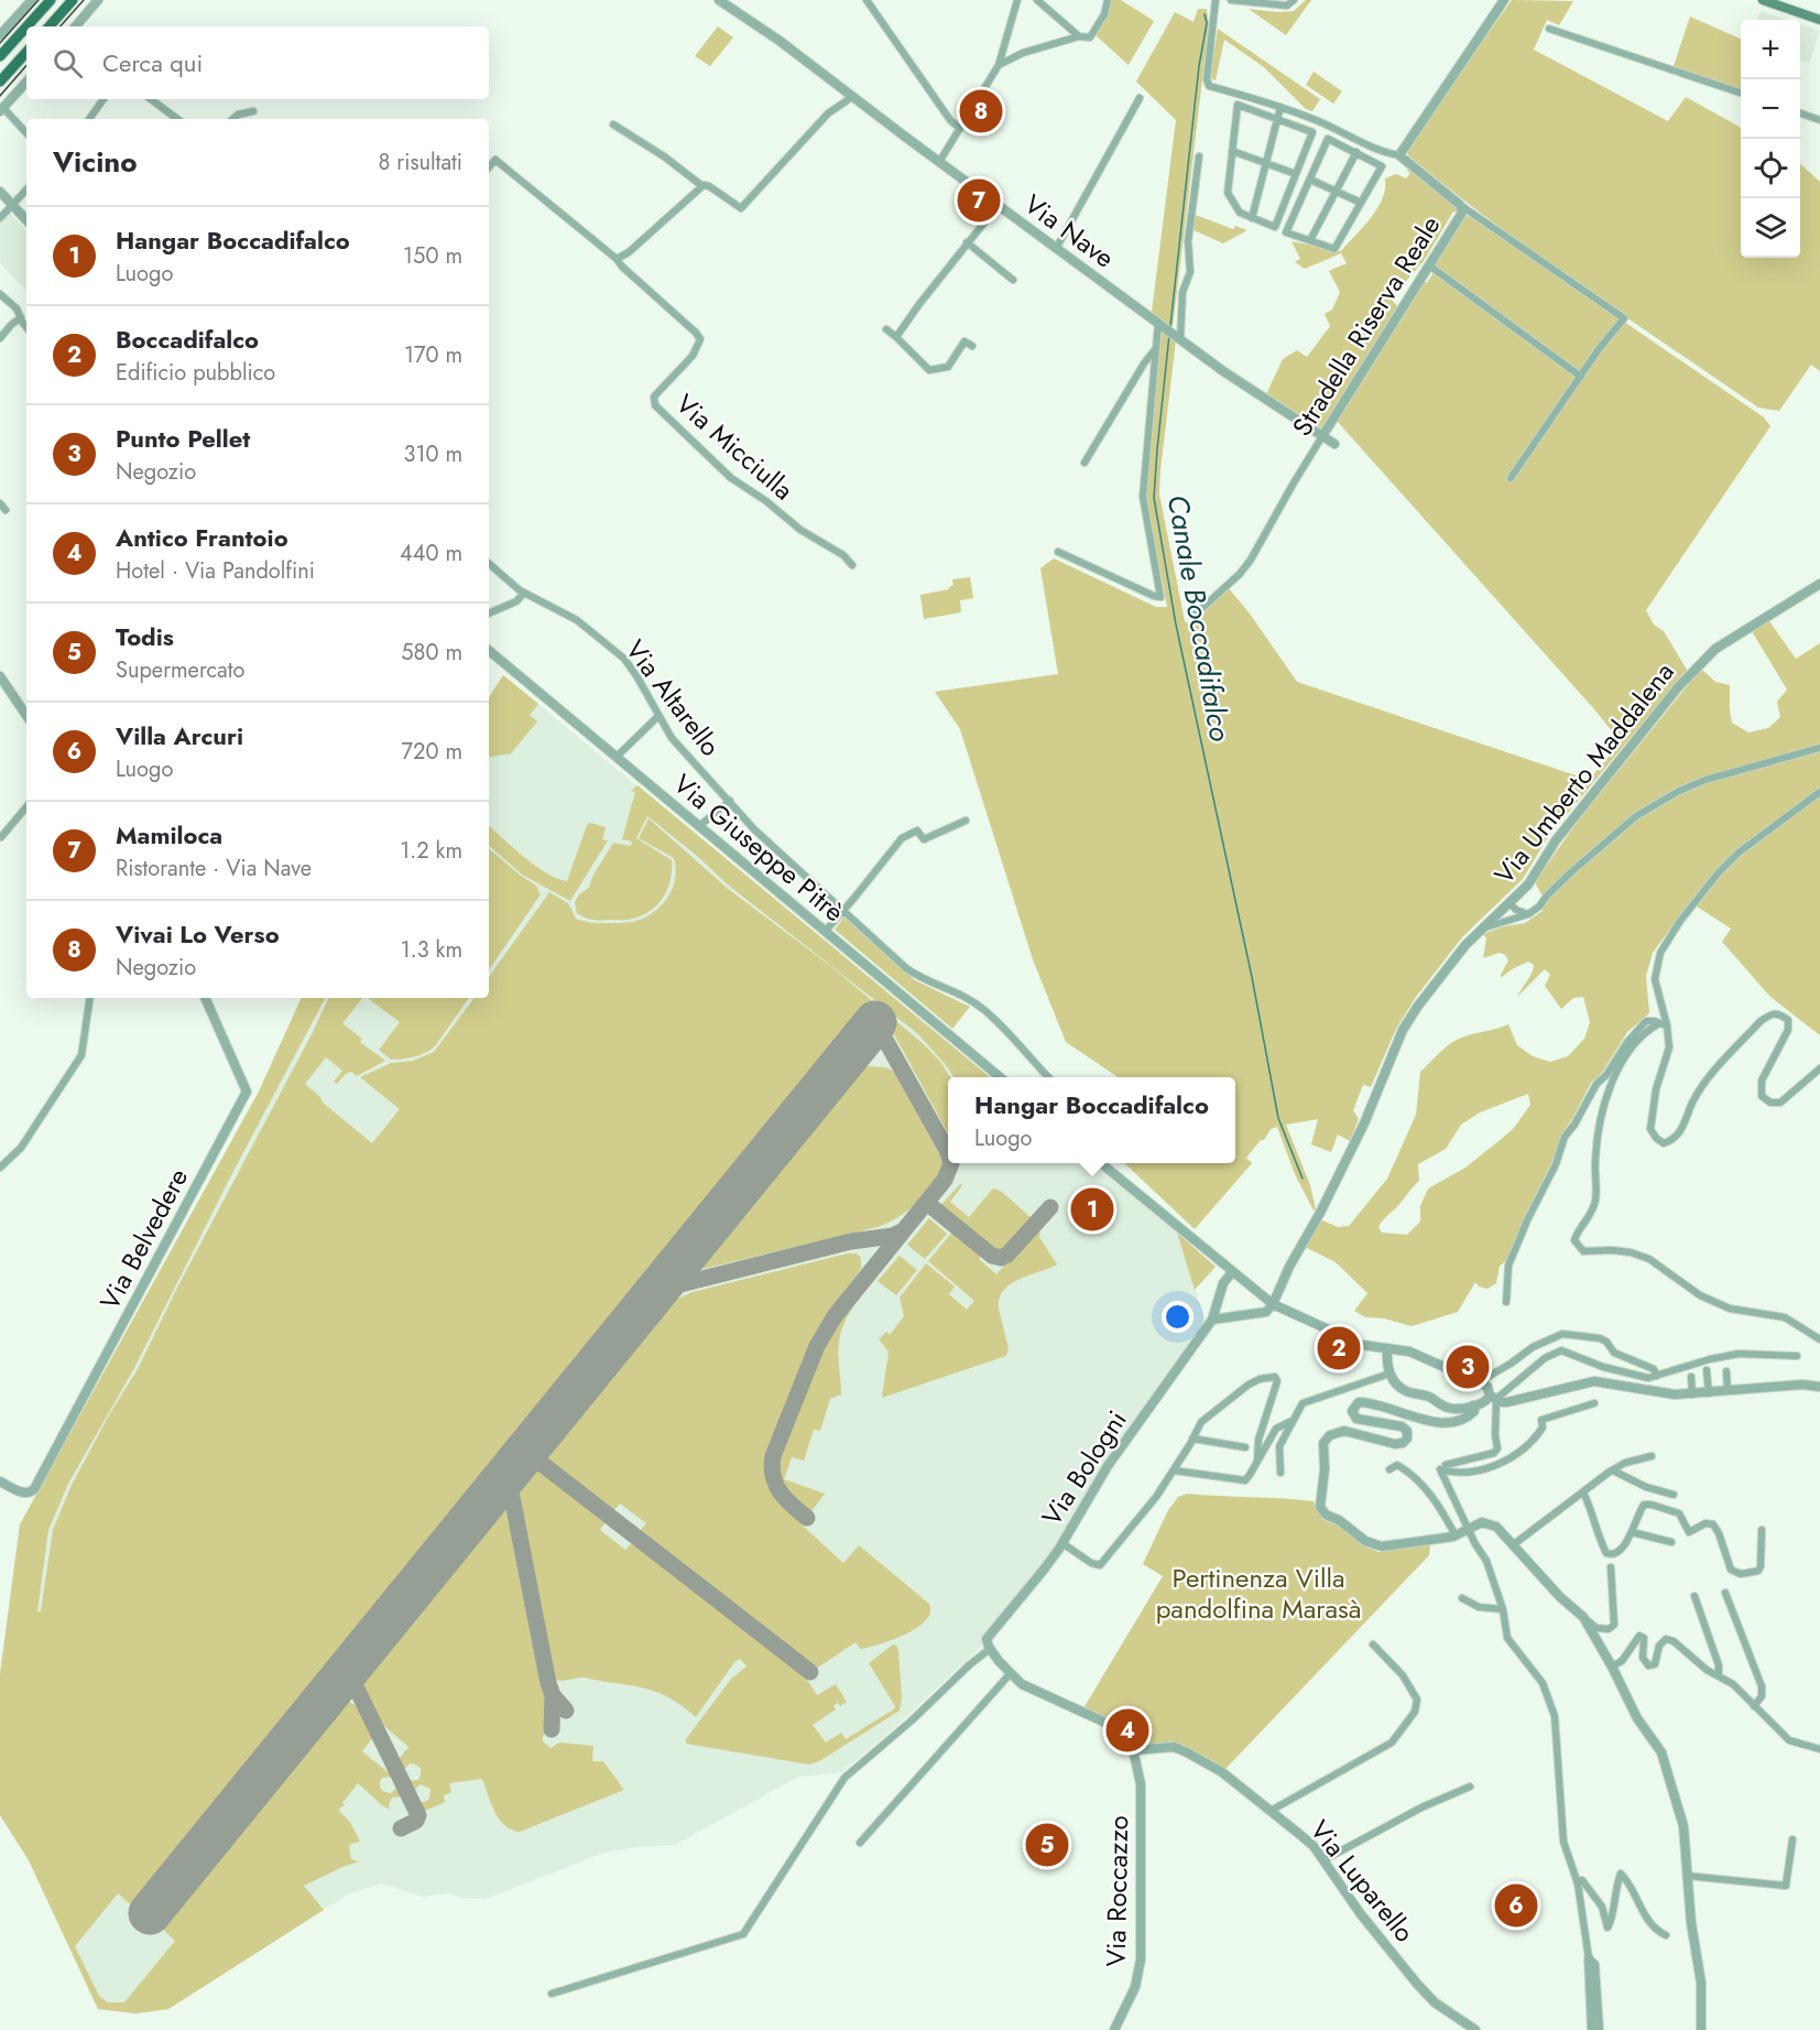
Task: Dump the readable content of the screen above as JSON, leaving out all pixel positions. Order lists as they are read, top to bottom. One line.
{"streets":{"street":["Via Nave","Stradella Riserva Reale","Via Micciulla","Via Altarello","Via Umberto Maddalena","Via Giuseppe Pitrè","Via Belvedere","Via Bologni","Via Luparello","Via Roccazzo"]},"crossings":[["Via Nave","Stradella Riserva Reale"],["Via Luparello","Via Roccazzo"]],"water":["Canale Boccadifalco"],"parks":["Pertinenza Villa pandolfina Marasà"],"page":{"map_buttons":["+","−"],"search":"Cerca qui","pins":["8","7","1","2","3","4","5","6"],"heading":["Vicino","8 risultati"],"list":[{"mark":"1","name":"Hangar Boccadifalco","note":"Luogo","value":"150 m"},{"mark":"2","name":"Boccadifalco","note":"Edificio pubblico","value":"170 m"},{"mark":"3","name":"Punto Pellet","note":"Negozio","value":"310 m"},{"mark":"4","name":"Antico Frantoio","note":"Hotel · Via Pandolfini","value":"440 m"},{"mark":"5","name":"Todis","note":"Supermercato","value":"580 m"},{"mark":"6","name":"Villa Arcuri","note":"Luogo","value":"720 m"},{"mark":"7","name":"Mamiloca","note":"Ristorante · Via Nave","value":"1.2 km"},{"mark":"8","name":"Vivai Lo Verso","note":"Negozio","value":"1.3 km"}],"popup":["Hangar Boccadifalco","Luogo"]}}
